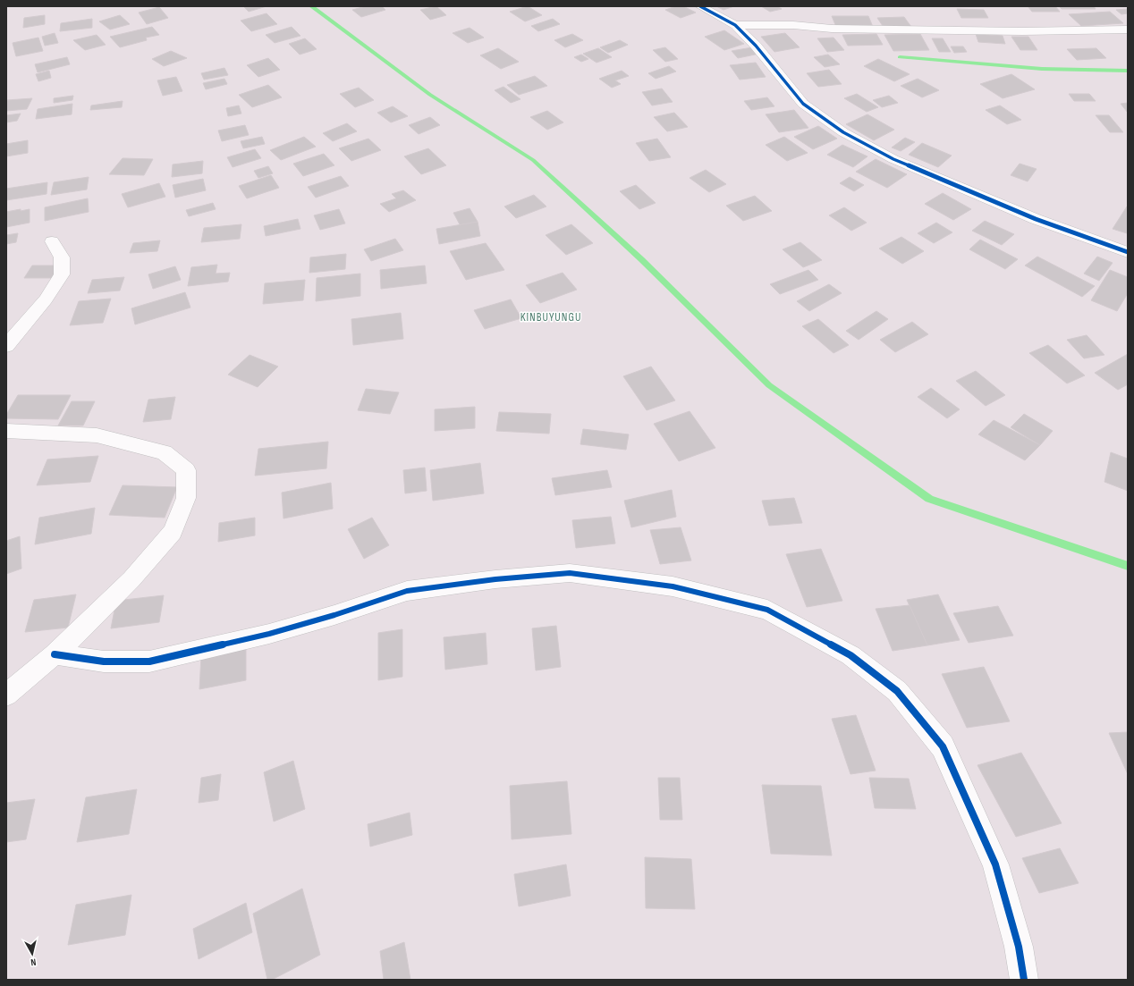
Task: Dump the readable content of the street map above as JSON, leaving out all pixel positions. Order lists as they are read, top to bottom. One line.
{"districts":["KINBUYUNGU"],"north":"bottom"}
